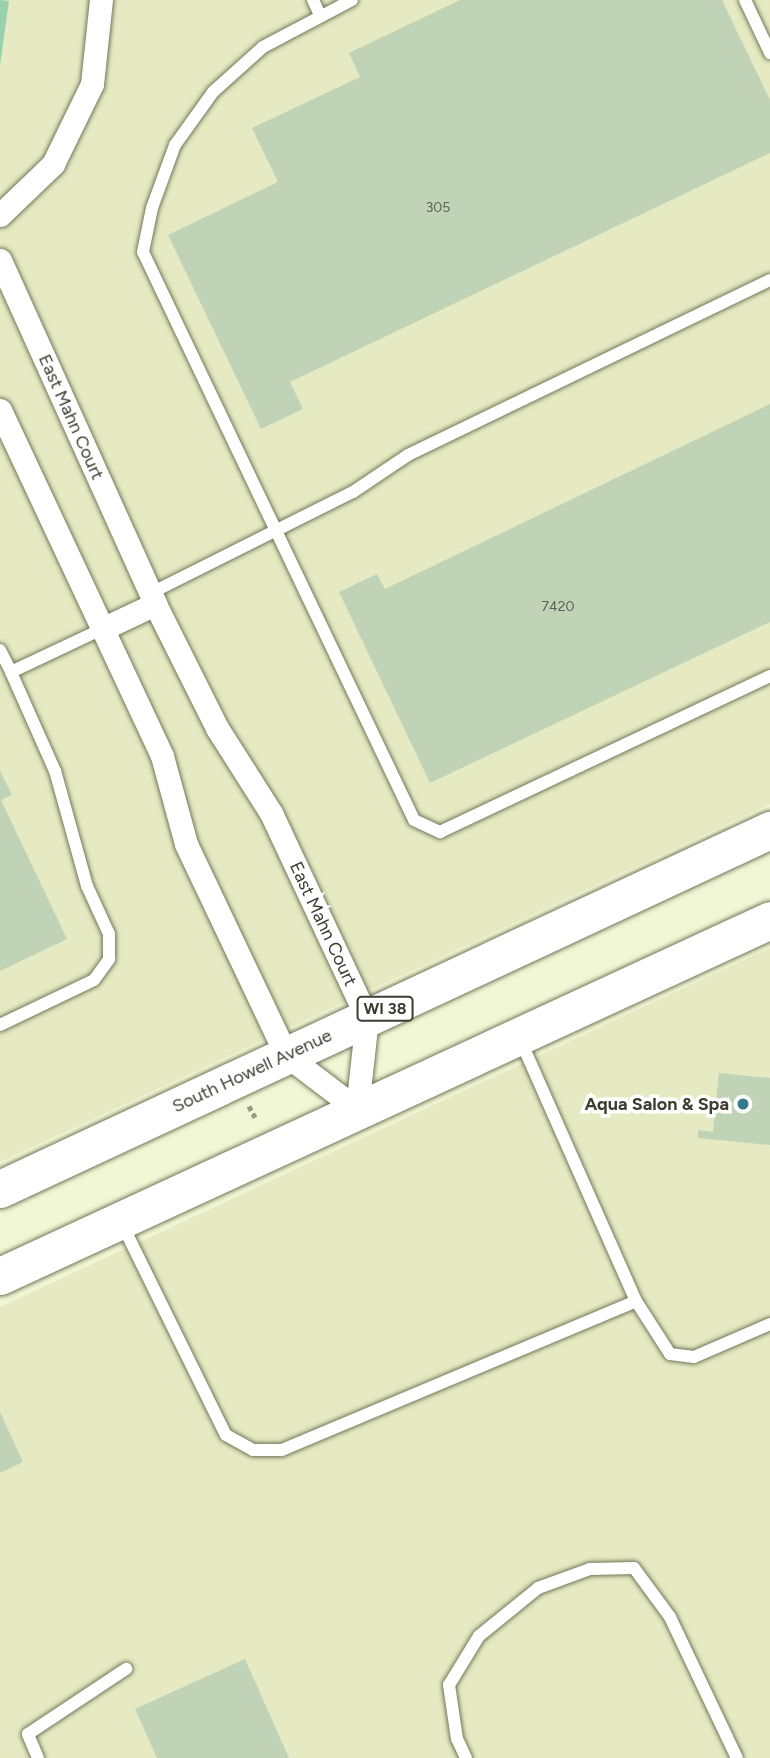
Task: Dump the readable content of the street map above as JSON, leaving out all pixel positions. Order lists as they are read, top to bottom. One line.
{"streets":{"main road":["WI 38","South Howell Avenue"],"street":["East Mahn Court"]},"crossings":[["East Mahn Court","South Howell Avenue"]],"places":["Aqua Salon & Spa"],"house_numbers":["305","7420"]}
